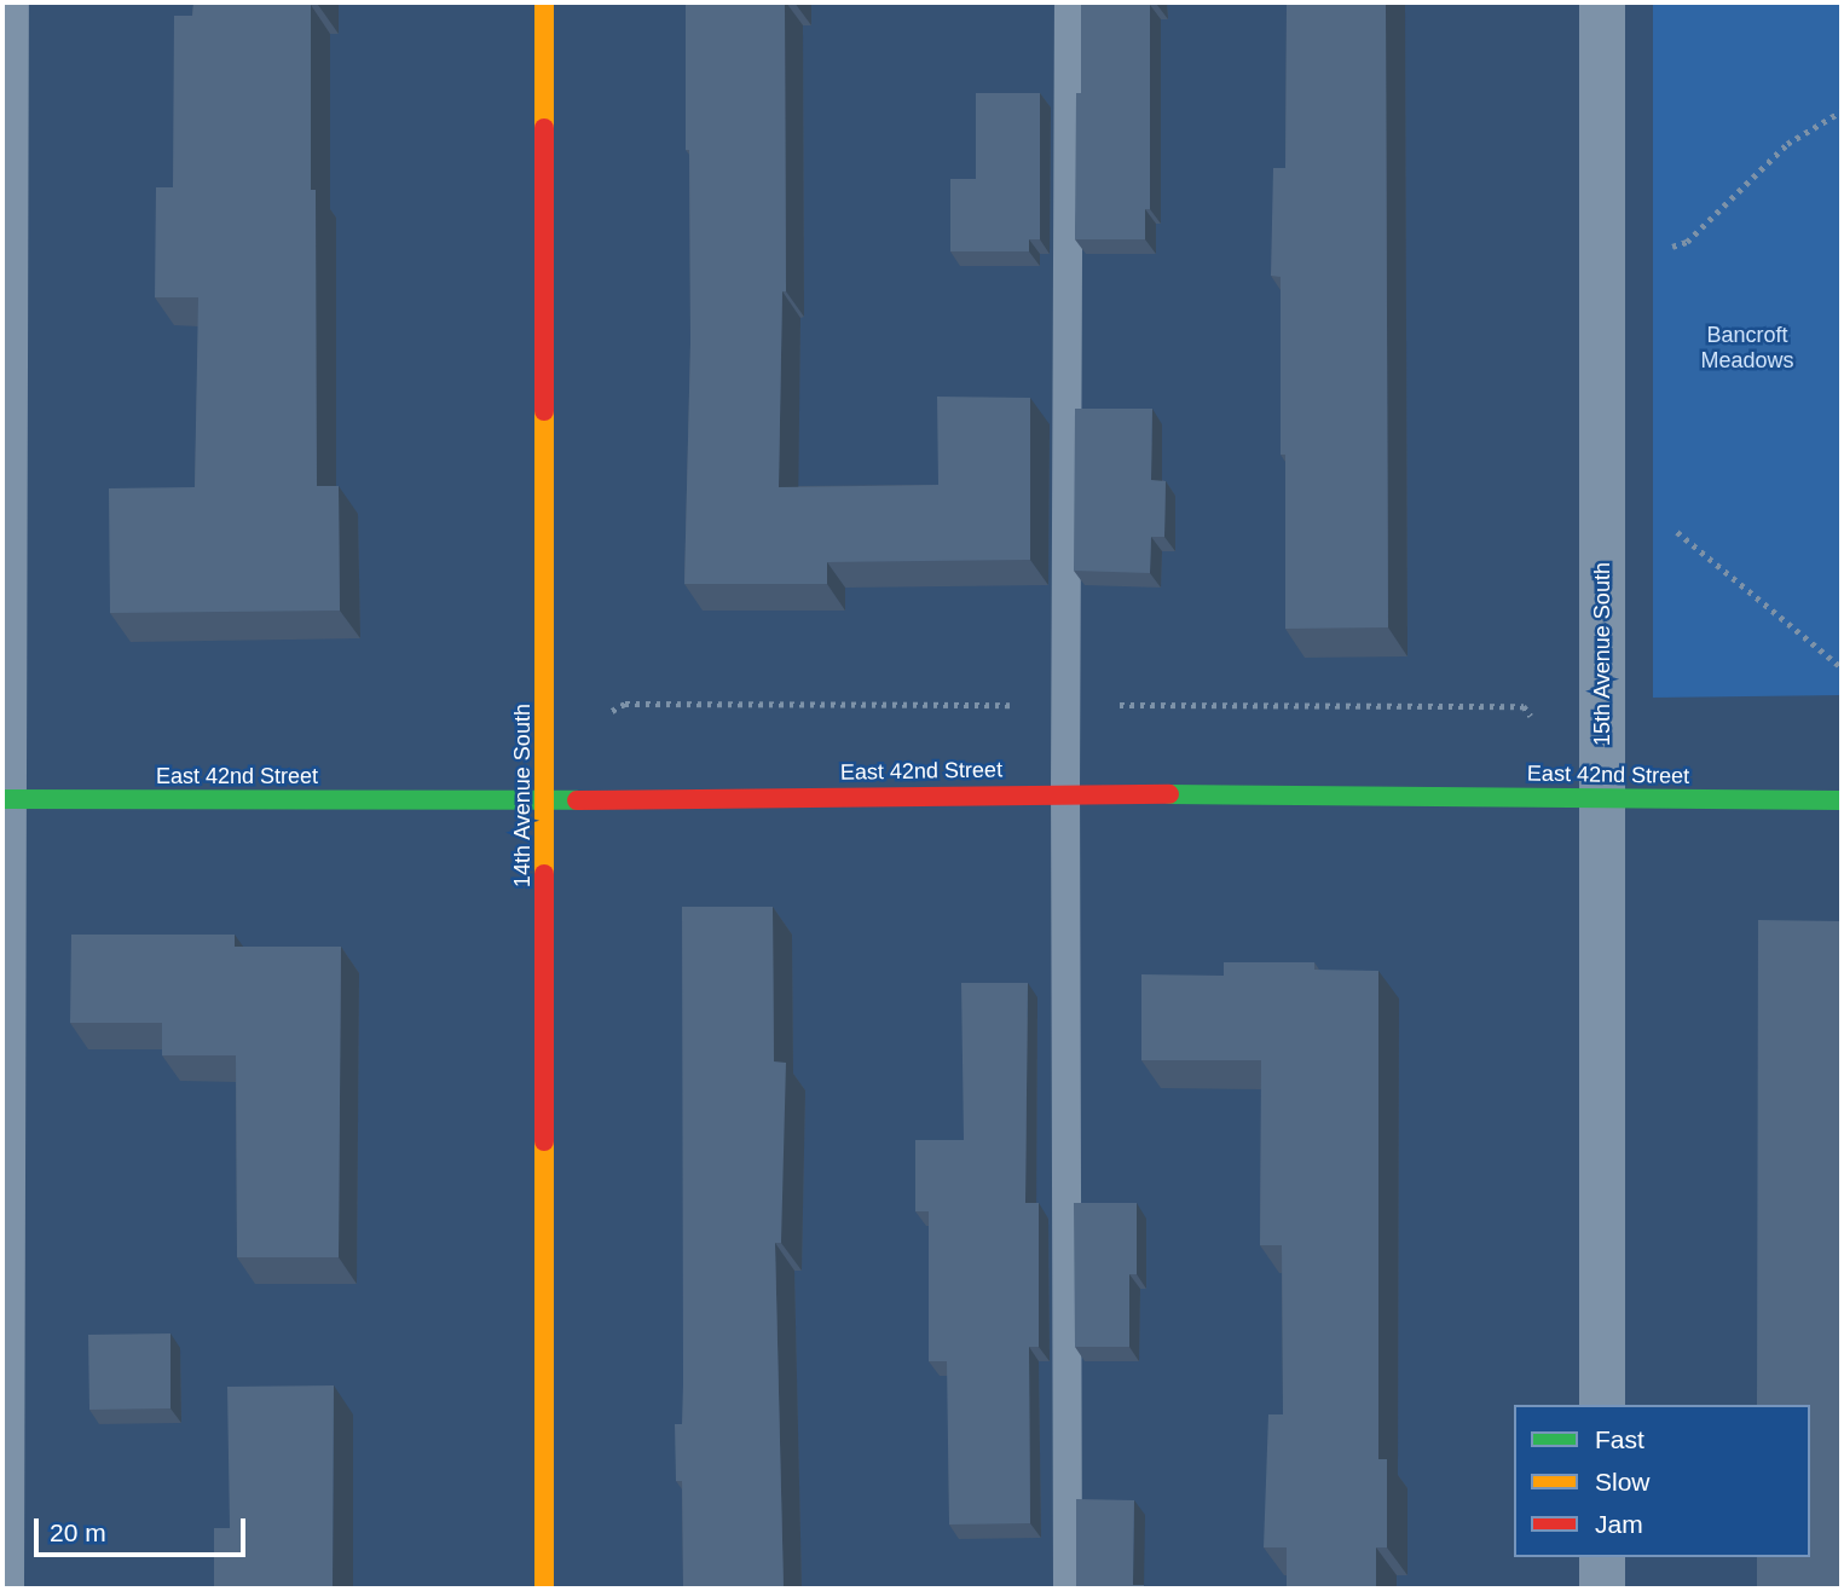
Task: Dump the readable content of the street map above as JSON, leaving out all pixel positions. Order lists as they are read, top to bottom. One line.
{"streets":{"street":["15th Avenue South","East 42nd Street","14th Avenue South"]},"crossings":[["15th Avenue South","East 42nd Street"],["East 42nd Street","14th Avenue South"]],"parks":["Bancroft Meadows"],"legend":["Fast","Slow","Jam"],"scale_bar":"20 m"}
